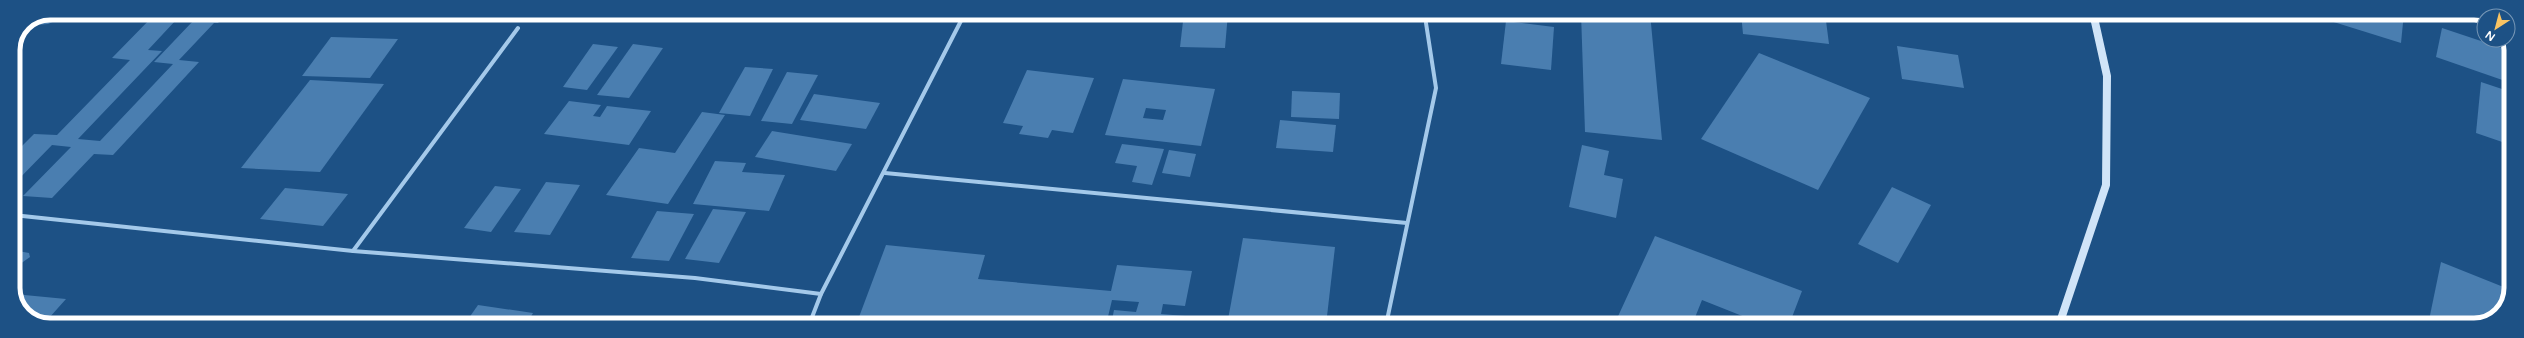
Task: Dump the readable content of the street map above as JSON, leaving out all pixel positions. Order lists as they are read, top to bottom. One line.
{"north":"bottom left"}
